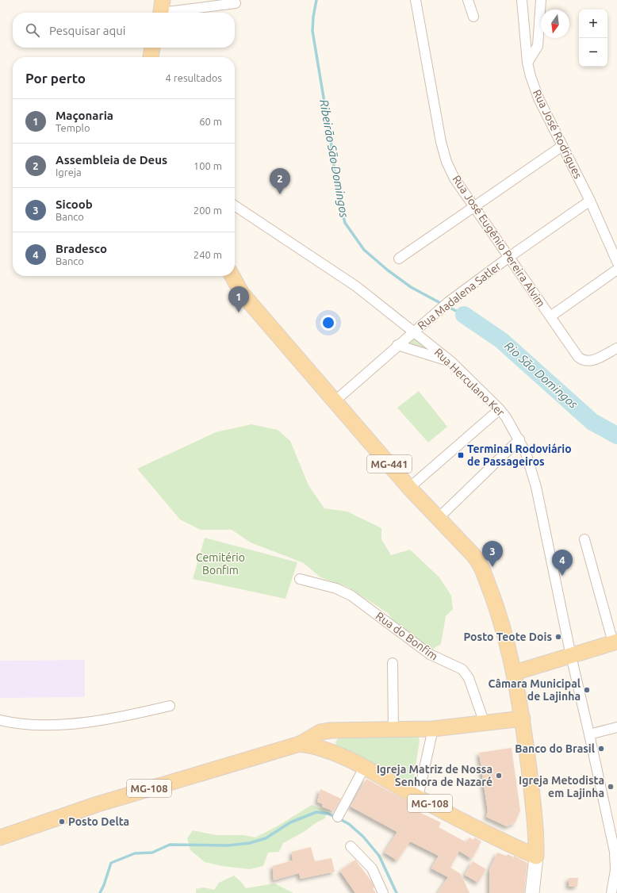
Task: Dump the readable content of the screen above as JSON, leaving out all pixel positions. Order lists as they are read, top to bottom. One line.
{"streets":{"main road":["MG-441","MG-108"],"street":["Rua José Rodrigues","Rua José Eugênio Pereira Alvim","Rua Madalena Satler","Rua Herculano Ker","Rua do Bonfim"]},"crossings":[["Rua José Rodrigues","Rua Madalena Satler"],["Rua José Eugênio Pereira Alvim","Rua Madalena Satler"],["Rua Madalena Satler","Rua Herculano Ker"],["Rua Madalena Satler","MG-441"],["Rua do Bonfim","MG-108"]],"water":["Ribeirão São Domingos","Rio São Domingos"],"parks":["Cemitério Bonfim"],"places":{"transit":["Terminal Rodoviário de Passageiros"],"other":["Posto Teote Dois","Câmara Municipal de Lajinha","Banco do Brasil","Igreja Matriz de Nossa Senhora de Nazaré","Igreja Metodista em Lajinha","Posto Delta"]},"north":"bottom","page":{"map_buttons":["+","−"],"search":"Pesquisar aqui","heading":["Por perto","4 resultados"],"list":[{"mark":"1","name":"Maçonaria","note":"Templo","value":"60 m"},{"mark":"2","name":"Assembleia de Deus","note":"Igreja","value":"100 m"},{"mark":"3","name":"Sicoob","note":"Banco","value":"200 m"},{"mark":"4","name":"Bradesco","note":"Banco","value":"240 m"}],"pins":["2","1","3","4"]}}
